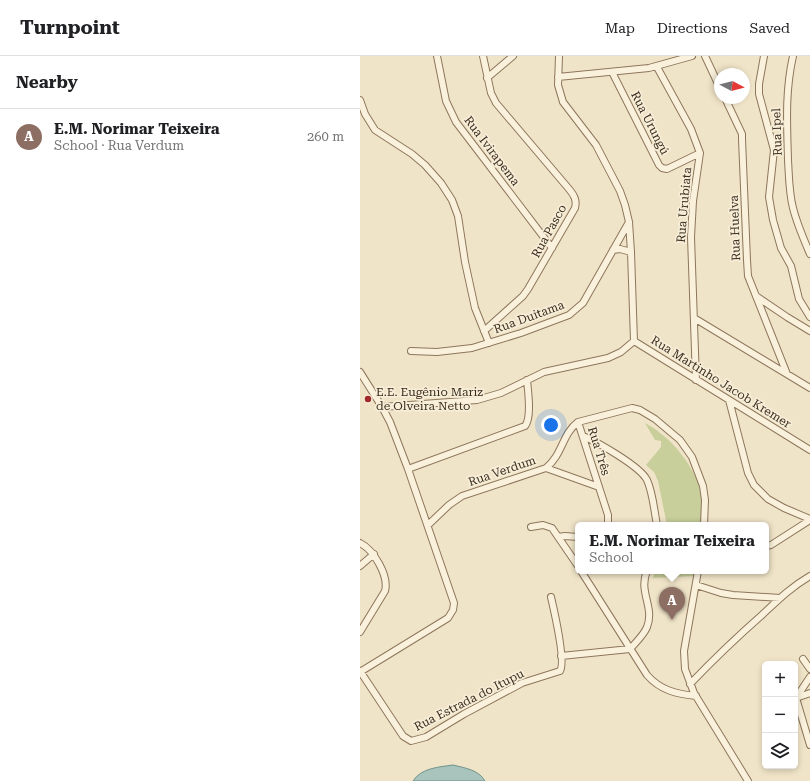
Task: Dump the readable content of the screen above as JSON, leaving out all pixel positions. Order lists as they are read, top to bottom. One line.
{"streets":{"street":["Rua Urungú","Rua Ipel","Rua Ivirapema","Rua Urubiata","Rua Huelva","Rua Pasco","Rua Duitama","Rua Martinho Jacob Kremer","Rua Três","Rua Verdum","Rua Estrada do Itupu"]},"crossings":[["Rua Urungú","Rua Urubiata"],["Rua Ivirapema","Rua Pasco"],["Rua Urubiata","Rua Martinho Jacob Kremer"],["Rua Duitama","Rua Martinho Jacob Kremer"],["Rua Três","Rua Verdum"]],"places":["E.E. Eugênio Mariz de Olveira Netto"],"north":"right","page":{"header":"Turnpoint","nav":["Map","Directions","Saved"],"heading":"Nearby","list":[{"mark":"A","name":"E.M. Norimar Teixeira","note":"School · Rua Verdum","value":"260 m"}],"popup":["E.M. Norimar Teixeira","School"],"pins":"A","map_buttons":["+","−"]}}
